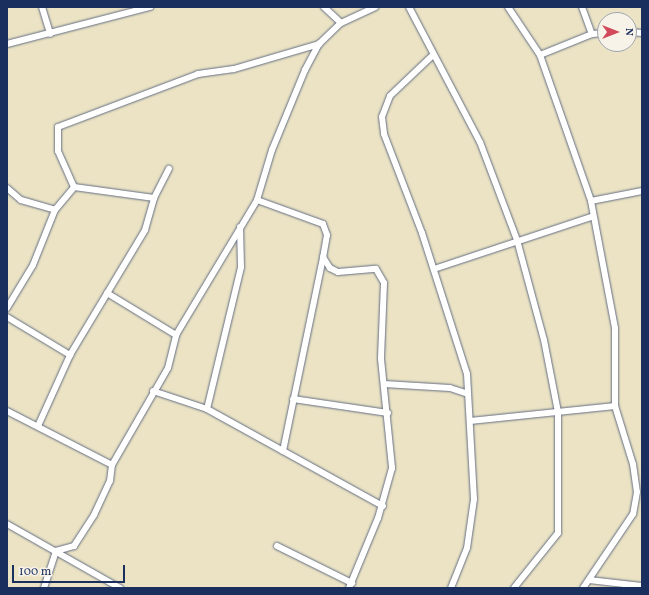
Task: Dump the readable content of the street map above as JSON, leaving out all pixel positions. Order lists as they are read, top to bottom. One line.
{"scale_bar":"100 m","north":"right"}
